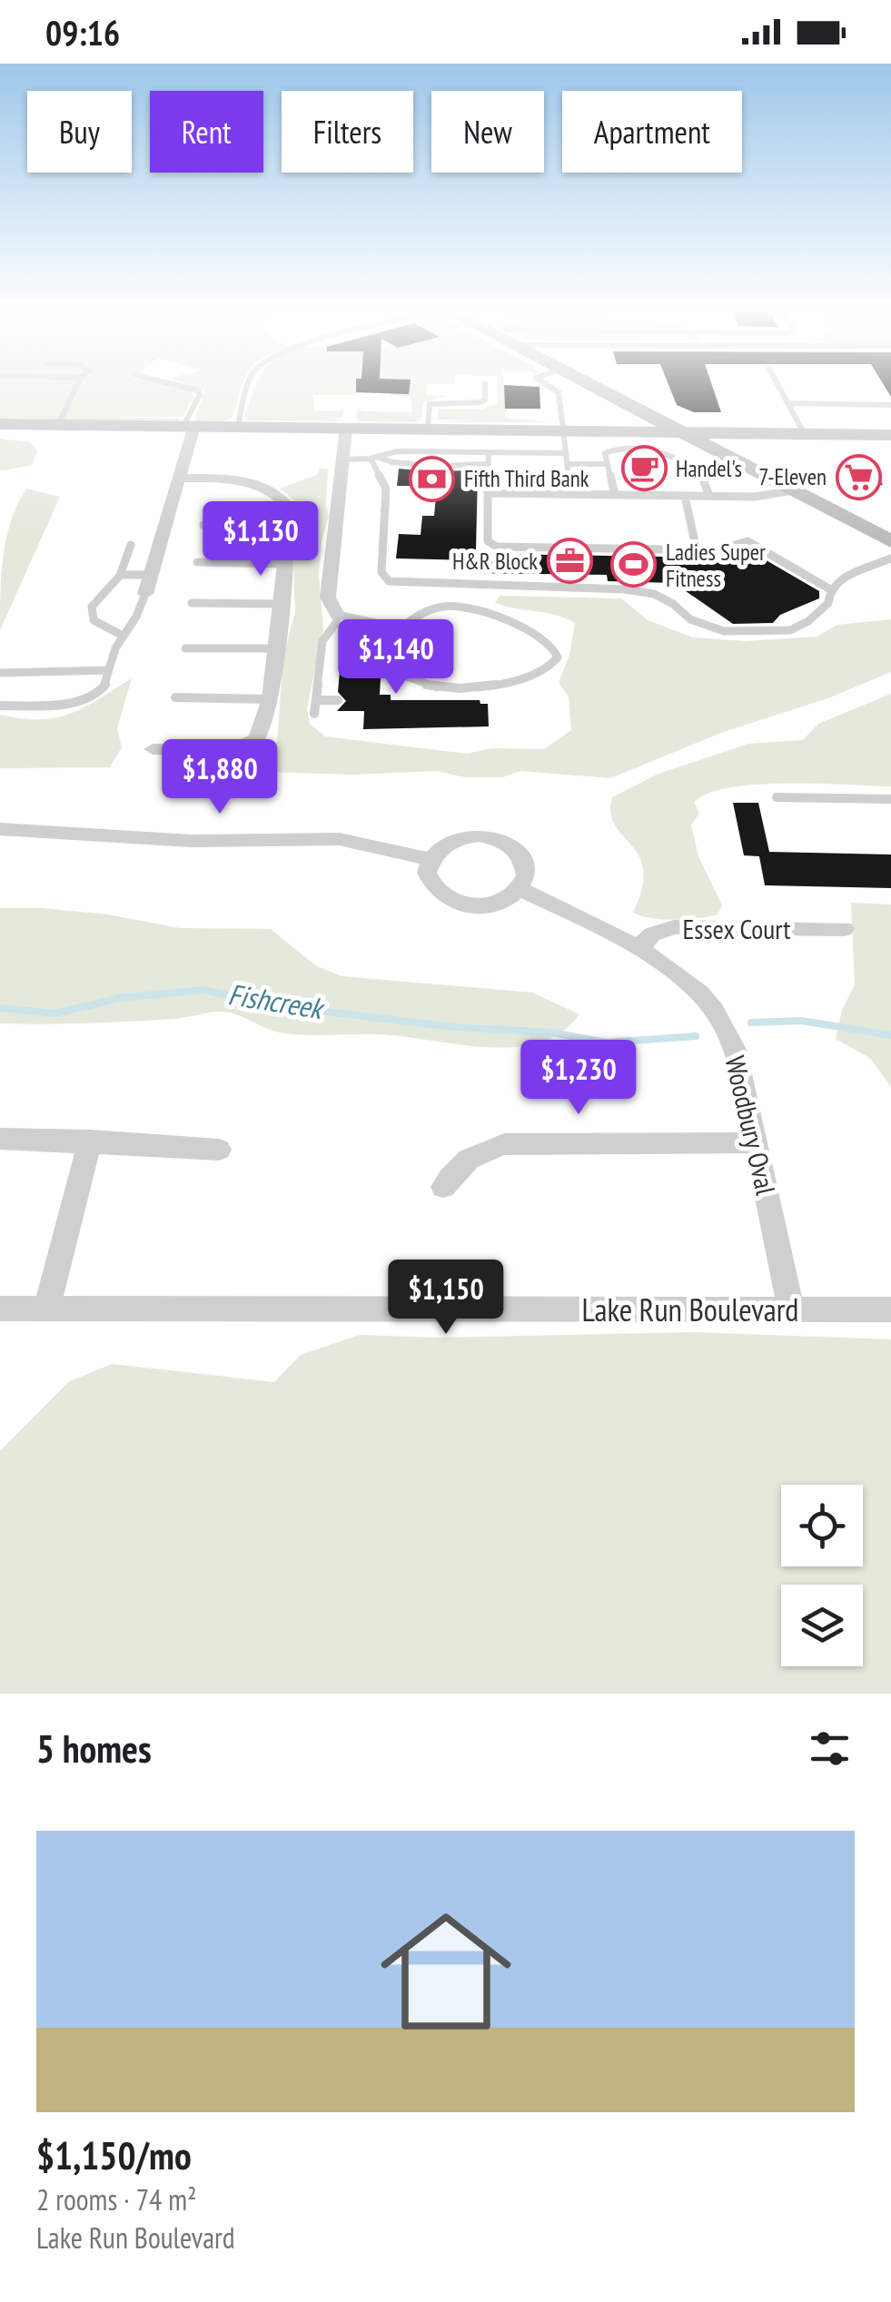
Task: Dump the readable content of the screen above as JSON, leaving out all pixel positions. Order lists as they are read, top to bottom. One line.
{"streets":{"street":["Essex Court","Woodbury Oval","Lake Run Boulevard"]},"crossings":[["Essex Court","Woodbury Oval"],["Woodbury Oval","Lake Run Boulevard"]],"water":["Fishcreek"],"places":{"cafe":["Handel's"],"supermarket":["7-Eleven"],"bank":["Fifth Third Bank"],"office":["H&R Block"],"sports":["Ladies Super Fitness"]},"page":{"status":"09:16","chip":["Buy","Rent","Filters","New","Apartment"],"price":["$1,130","$1,140","$1,880","$1,230","$1,150"],"heading":"5 homes","list":[{"name":"$1,150/mo","note":"2 rooms · 74 m² · Lake Run Boulevard"}]}}
